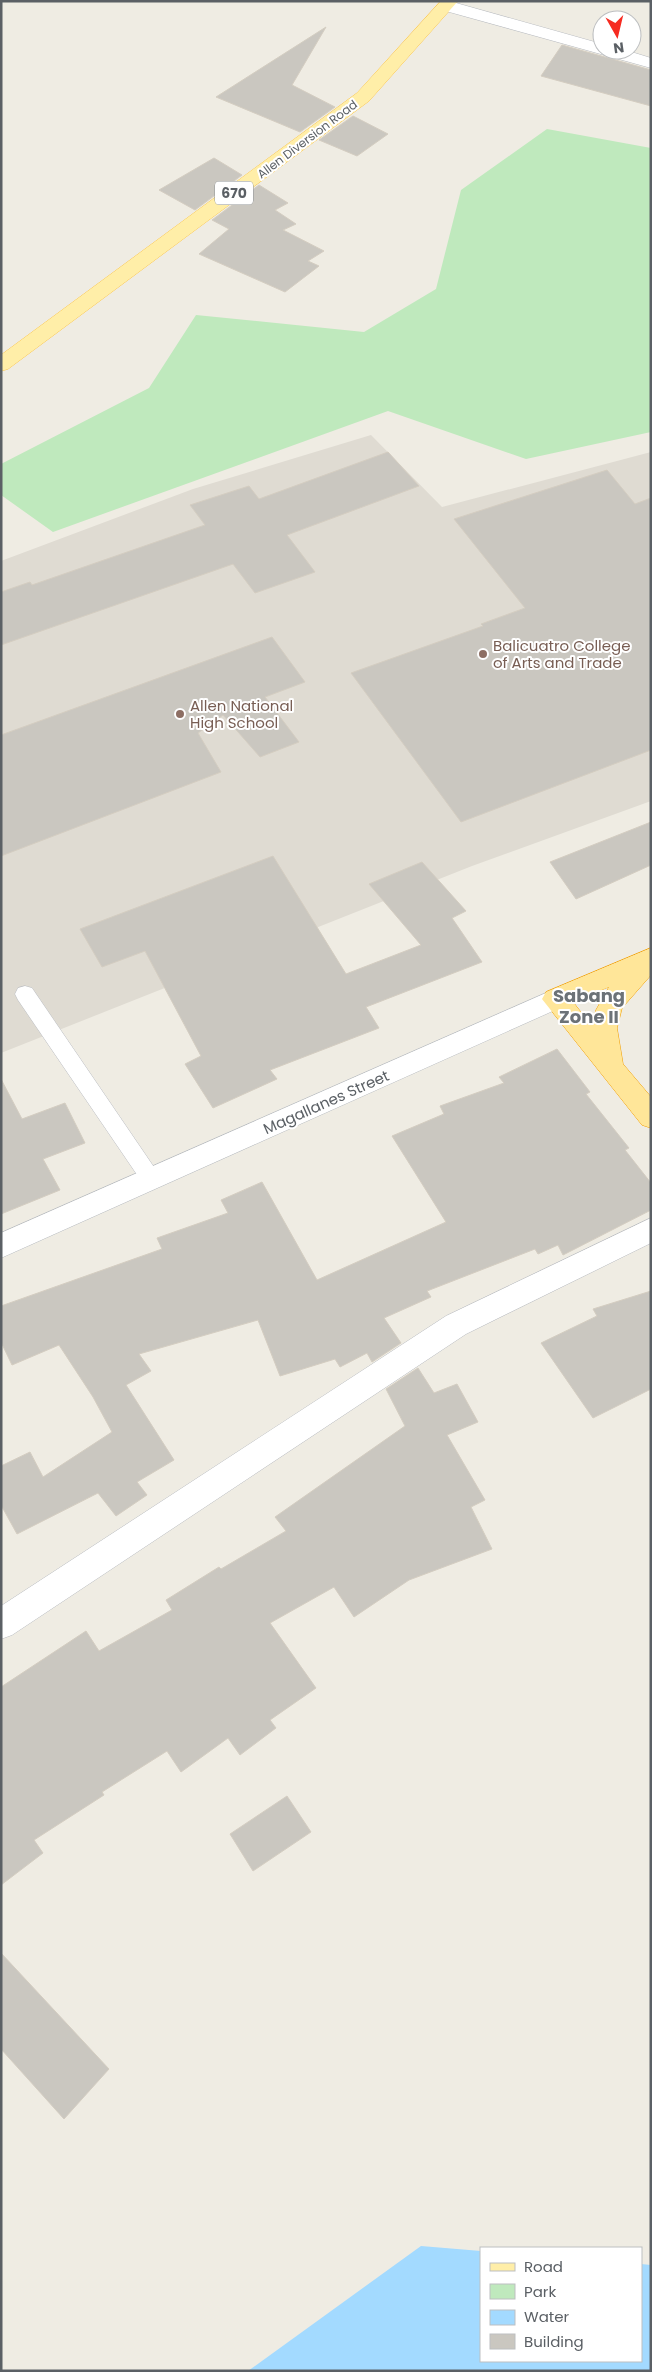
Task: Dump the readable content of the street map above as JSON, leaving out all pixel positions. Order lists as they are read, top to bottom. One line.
{"streets":{"highway":["Magallanes Street"],"main road":["Allen Diversion Road","670"]},"districts":["Sabang Zone II"],"places":["Balicuatro College of Arts and Trade","Allen National High School"],"legend":["Road","Park","Water","Building"],"north":"bottom"}
